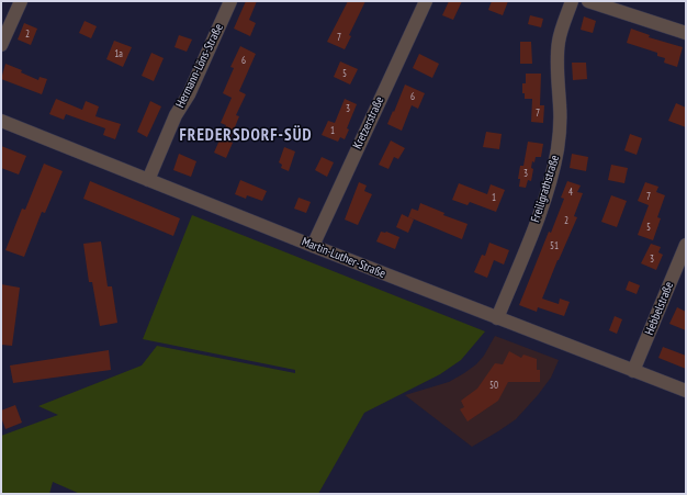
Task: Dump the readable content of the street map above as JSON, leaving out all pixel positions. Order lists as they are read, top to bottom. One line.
{"streets":{"street":["Hermann-Löns-Straße","Kretzerstraße","Freiligrathstraße","Martin-Luther-Straße","Hebbelstraße"]},"crossings":[["Hermann-Löns-Straße","Martin-Luther-Straße"],["Kretzerstraße","Martin-Luther-Straße"],["Freiligrathstraße","Martin-Luther-Straße"],["Martin-Luther-Straße","Hebbelstraße"]],"districts":["FREDERSDORF-SÜD"],"house_numbers":["2","7","1a","6","5","6","3","7","1","3","4","7","1","2","5","51","3","50"]}
